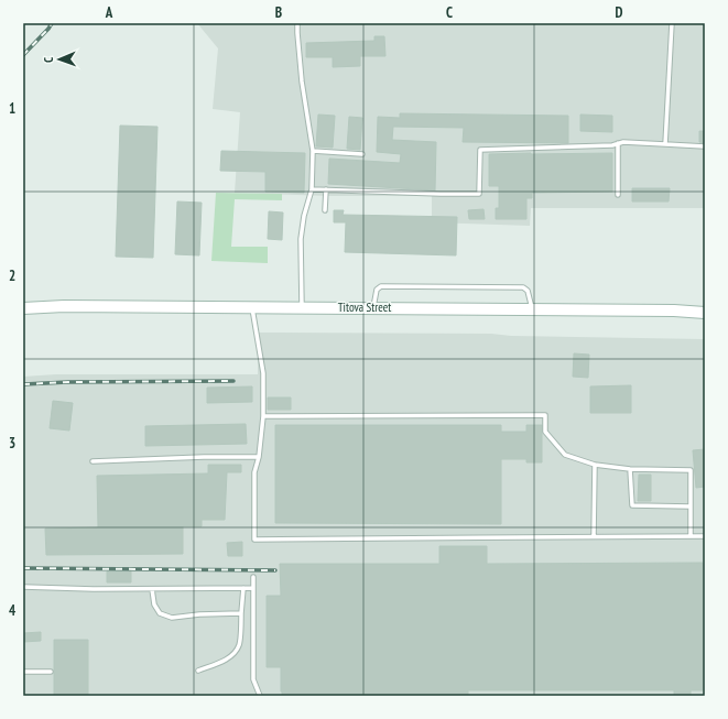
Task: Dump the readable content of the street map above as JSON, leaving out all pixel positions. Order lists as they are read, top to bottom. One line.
{"streets":{"main road":["Titova Street"]},"north":"left","grid":{"columns":["A","B","C","D"],"rows":["1","2","3","4"]}}
